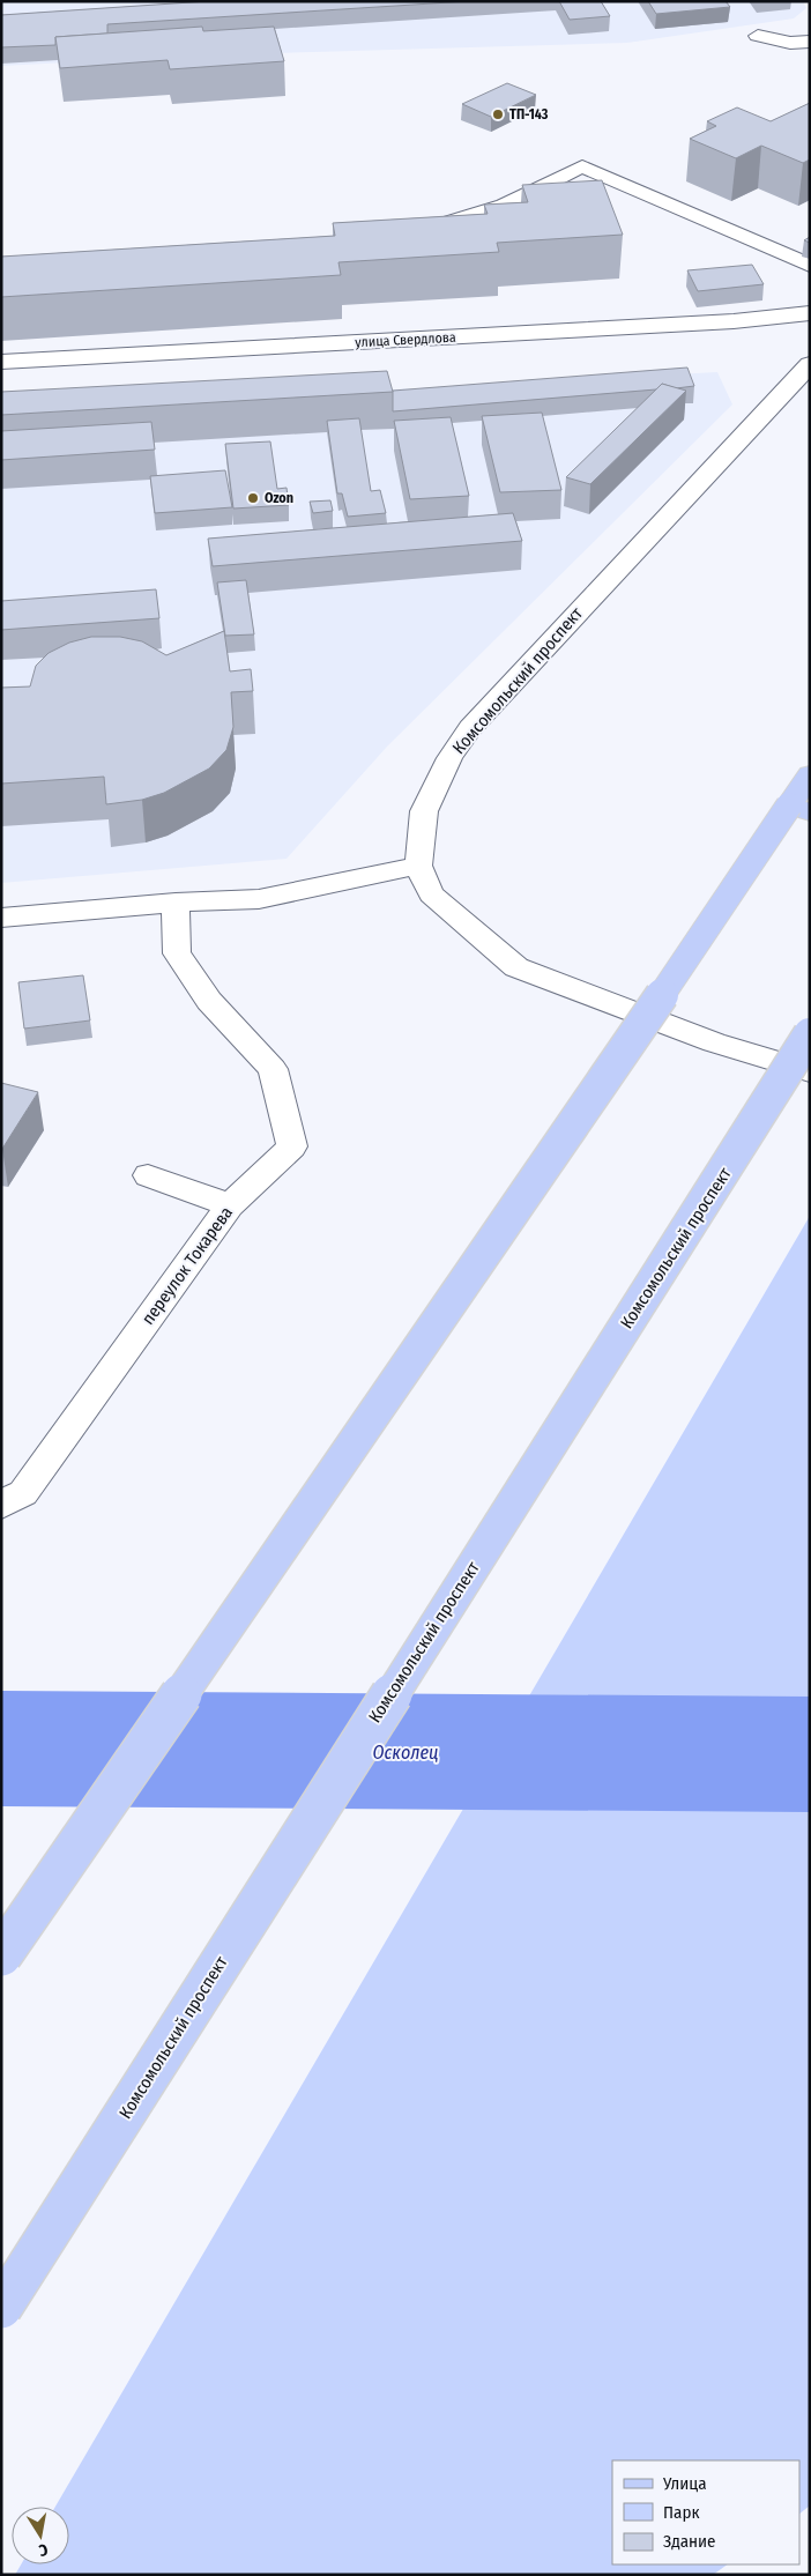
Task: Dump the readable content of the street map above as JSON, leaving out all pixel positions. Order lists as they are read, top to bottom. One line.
{"streets":{"main road":["Комсомольский проспект"],"street":["улица Свердлова","переулок Токарева"]},"water":["Осколец"],"places":["ТП-143","Ozon"],"legend":["Улица","Парк","Здание"],"north":"bottom"}
